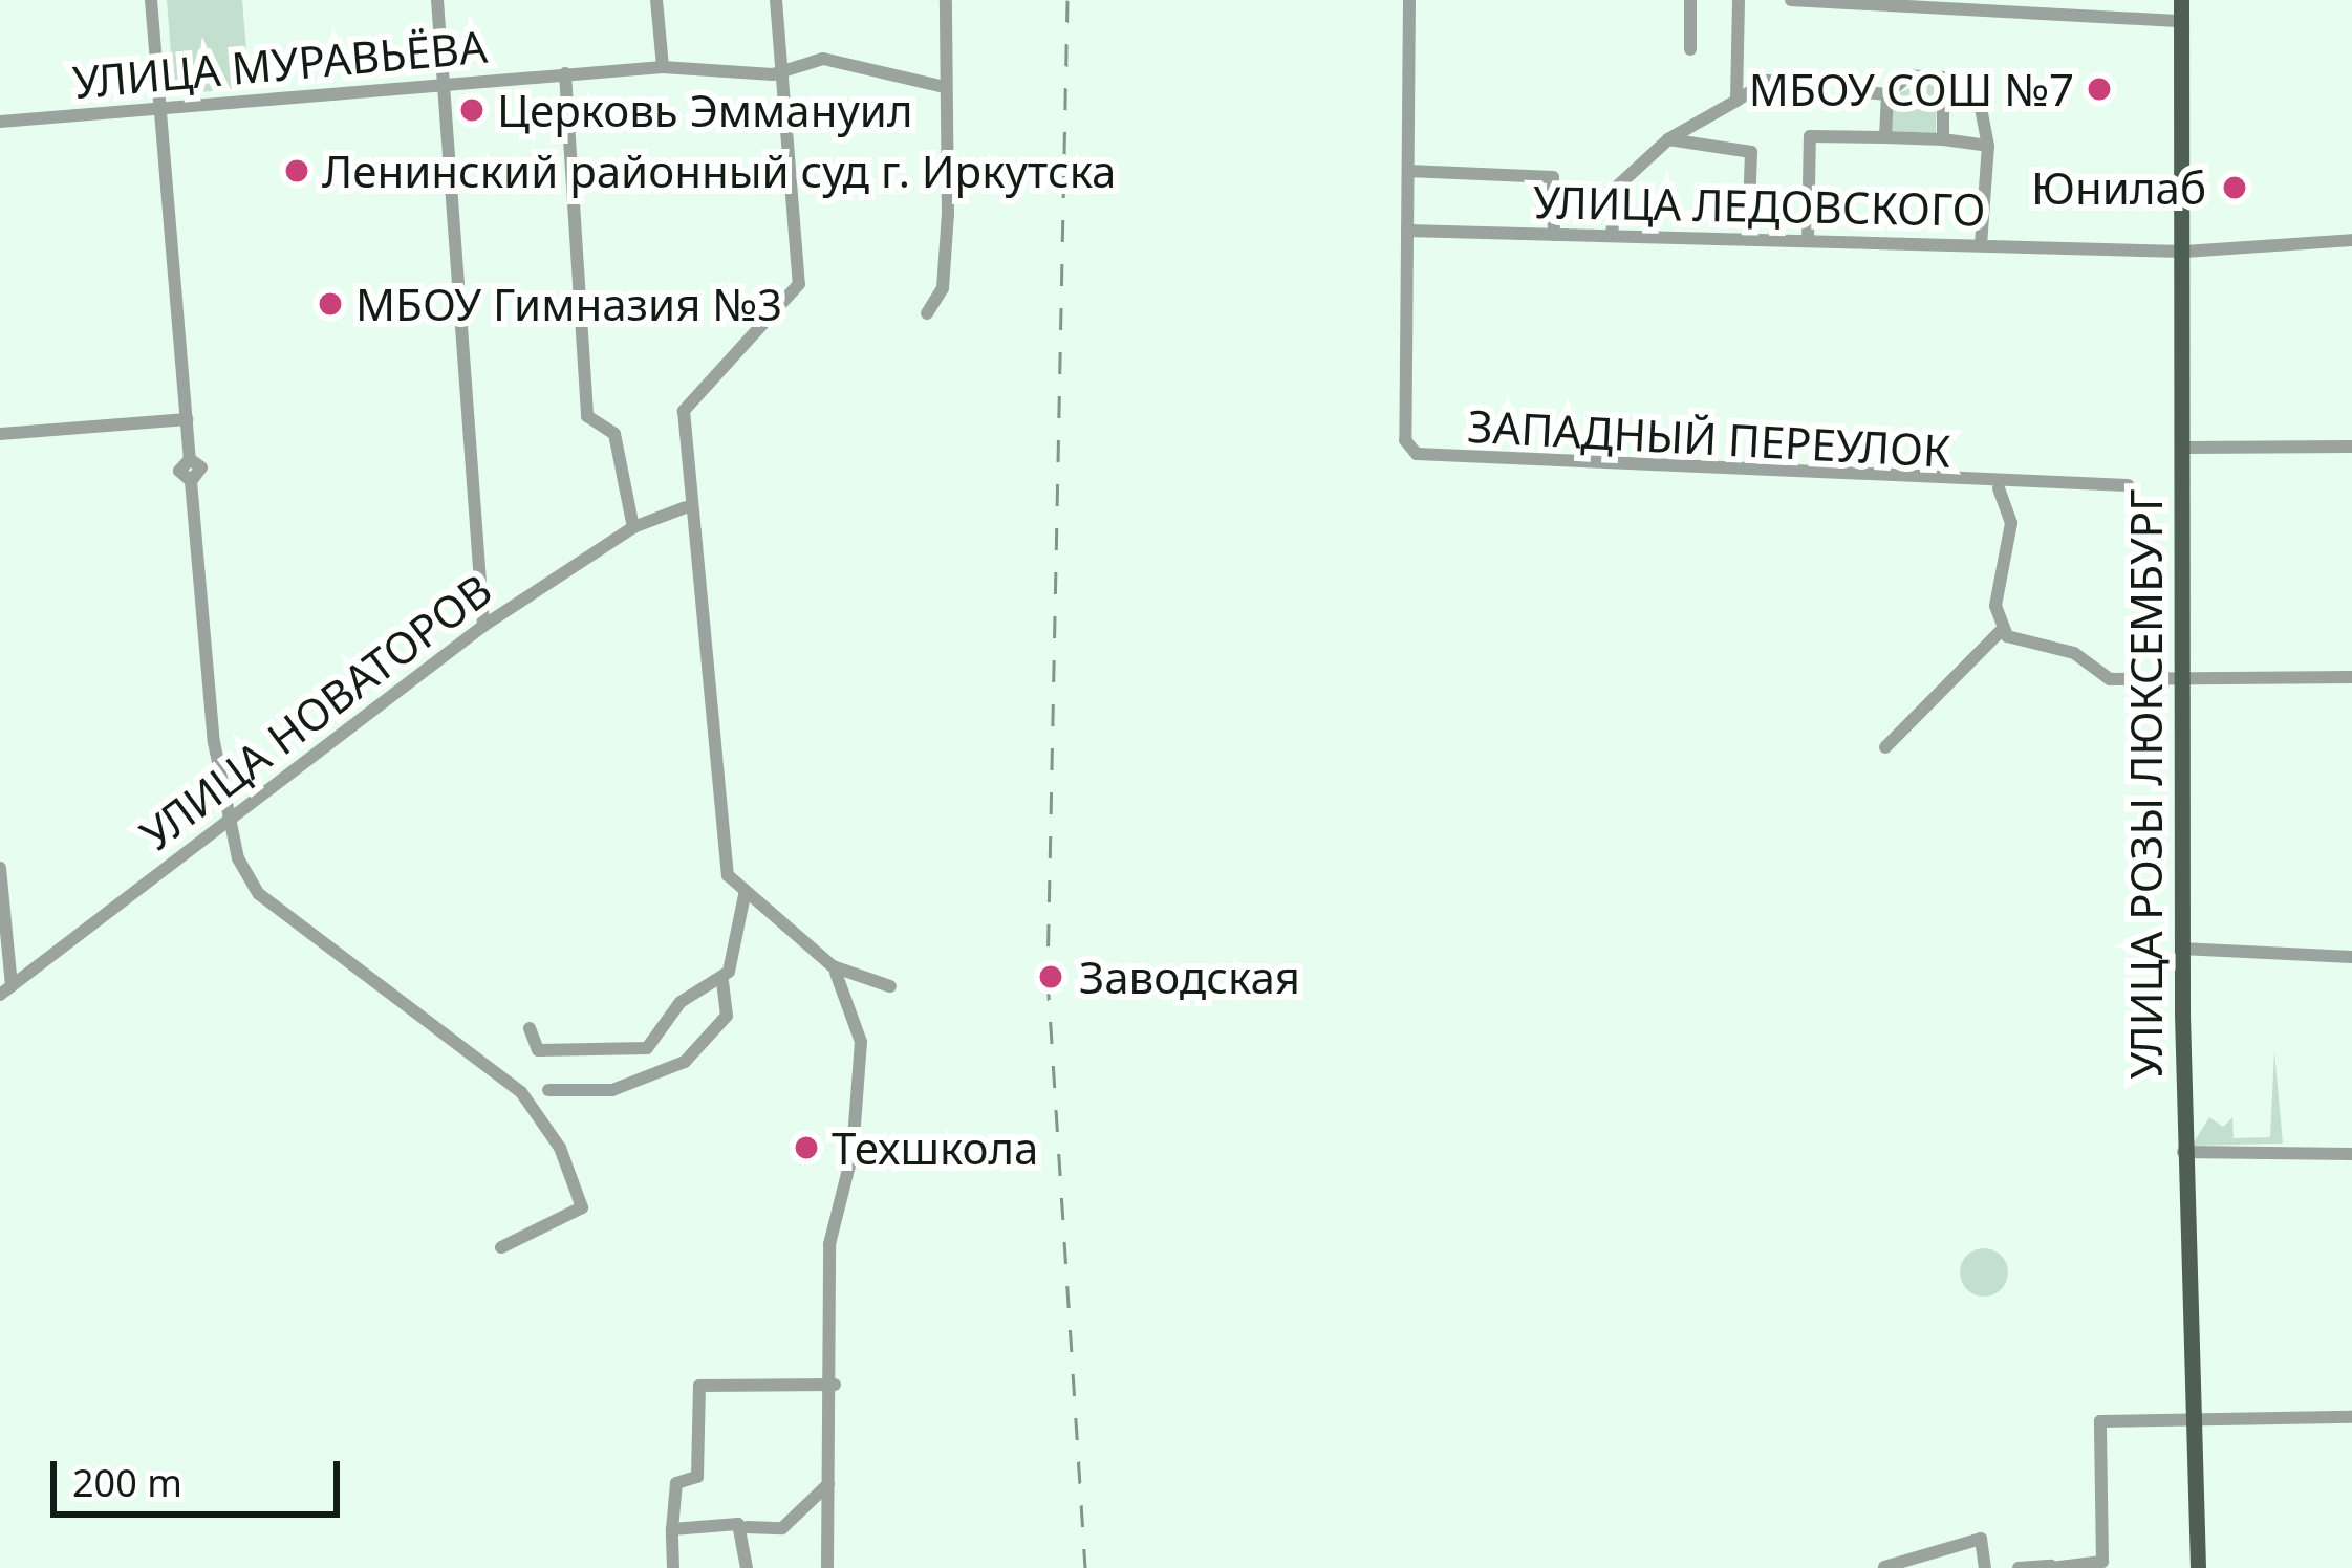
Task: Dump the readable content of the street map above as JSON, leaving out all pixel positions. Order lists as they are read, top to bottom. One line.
{"streets":{"main road":["УЛИЦА РОЗЫ ЛЮКСЕМБУРГ"],"street":["УЛИЦА МУРАВЬЁВА","УЛИЦА ЛЕДОВСКОГО","ЗАПАДНЫЙ ПЕРЕУЛОК","УЛИЦА НОВАТОРОВ"]},"crossings":[["УЛИЦА ЛЕДОВСКОГО","ЗАПАДНЫЙ ПЕРЕУЛОК"],["УЛИЦА ЛЕДОВСКОГО","УЛИЦА РОЗЫ ЛЮКСЕМБУРГ"]],"places":["МБОУ СОШ №7","Церковь Эммануил","Ленинский районный суд г. Иркутска","Юнилаб","МБОУ Гимназия №3","Заводская","Техшкола"],"scale_bar":"200 m"}
